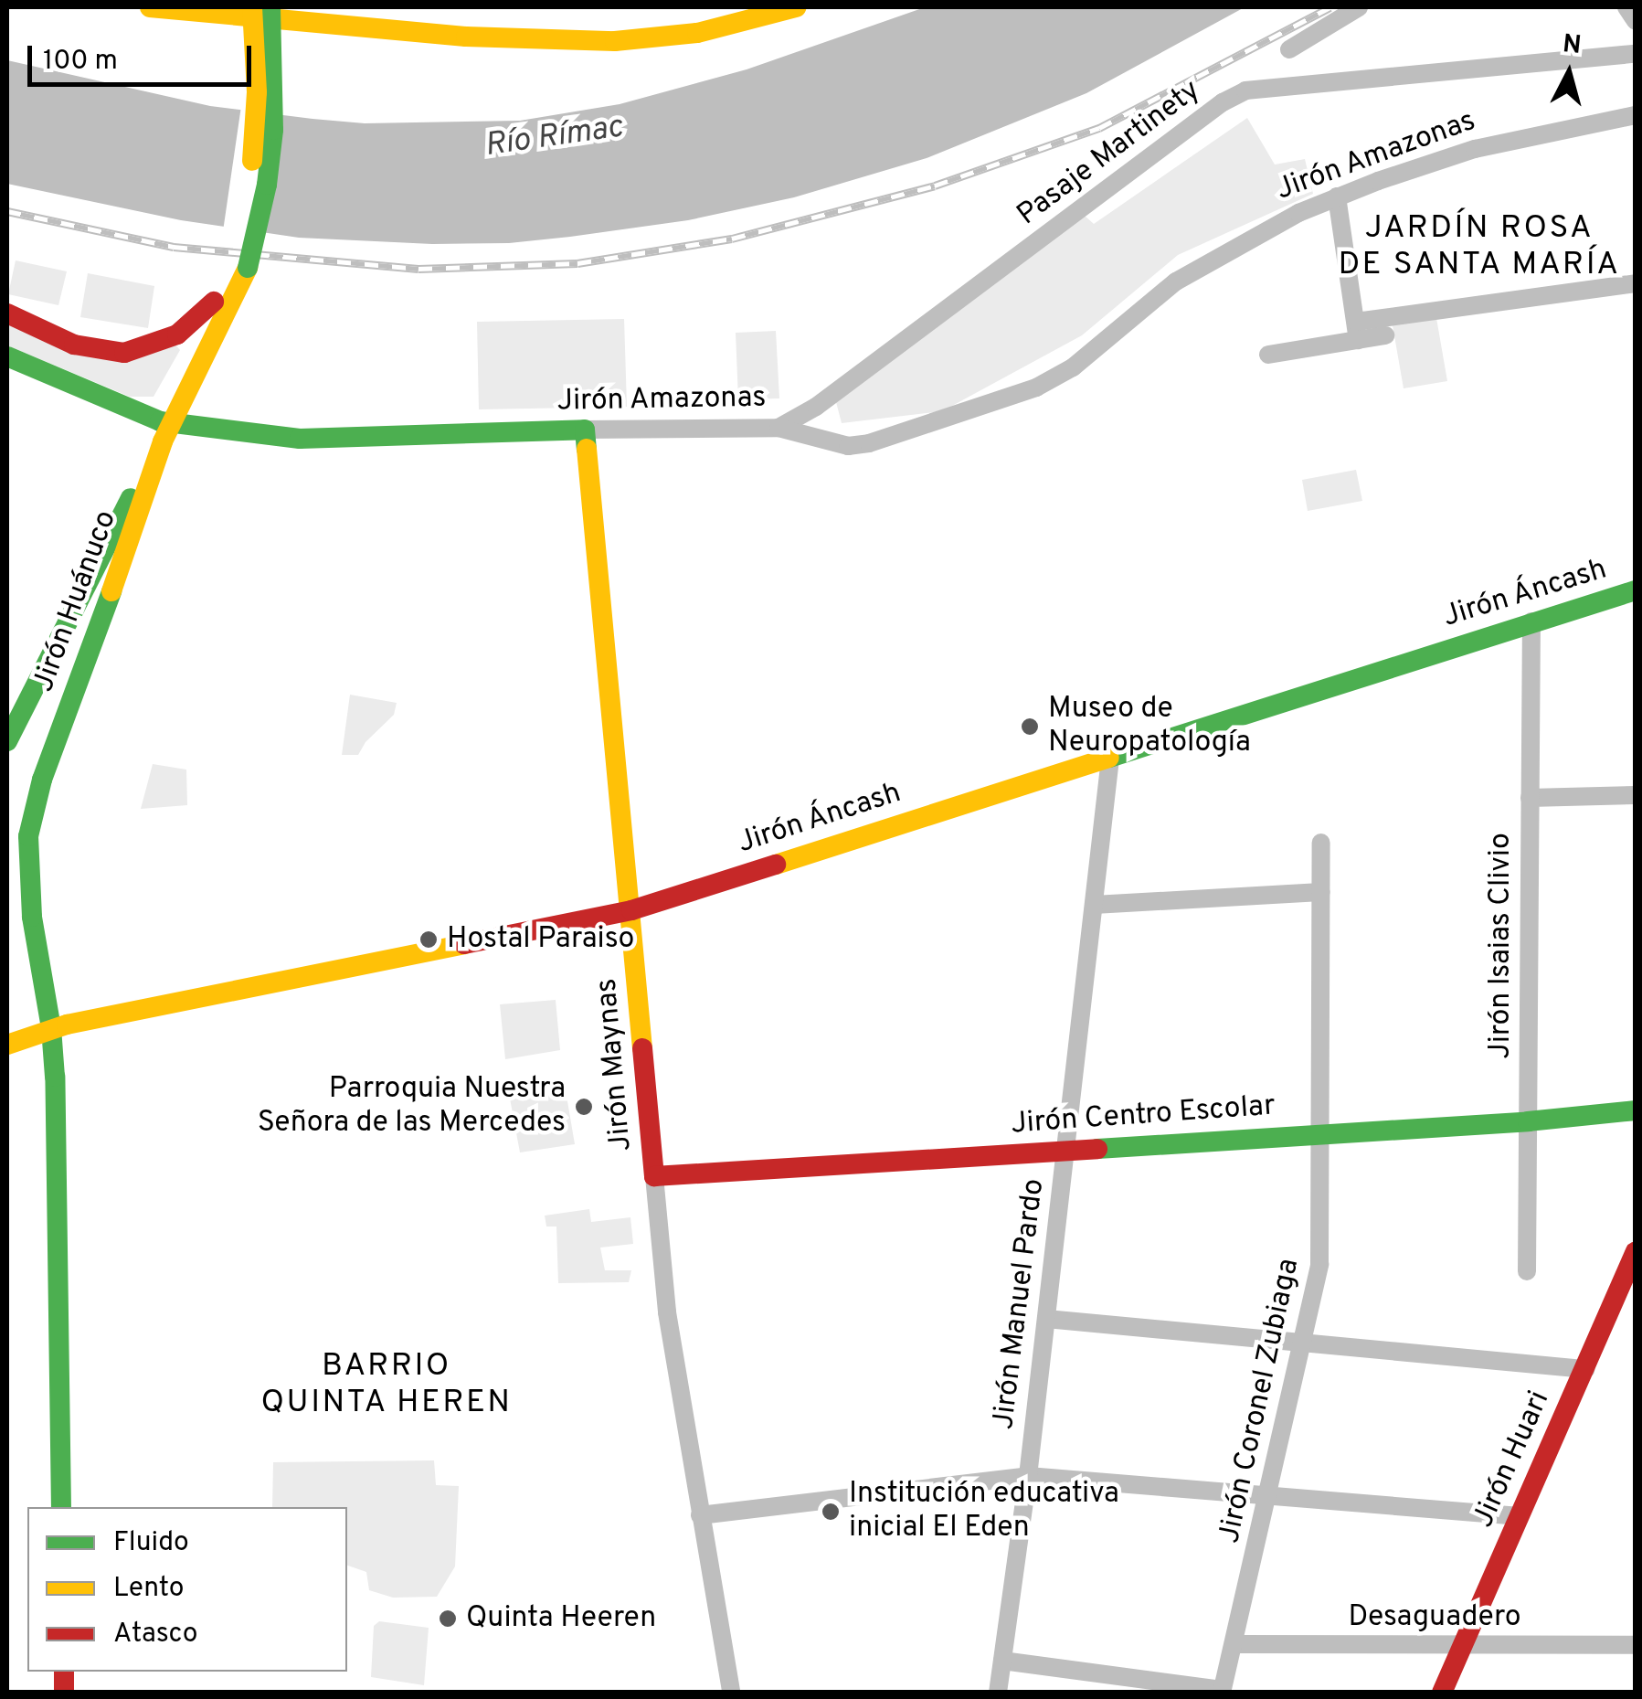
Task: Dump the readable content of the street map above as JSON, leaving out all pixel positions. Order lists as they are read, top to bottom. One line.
{"streets":{"main road":["Jirón Amazonas","Jirón Áncash","Jirón Huánuco","Jirón Maynas","Jirón Centro Escolar","Jirón Huari"],"street":["Pasaje Martinety","Jirón Isaias Clivio","Jirón Manuel Pardo","Jirón Coronel Zubiaga","Desaguadero"]},"crossings":[["Pasaje Martinety","Jirón Amazonas"],["Jirón Amazonas","Jirón Huánuco"],["Jirón Amazonas","Jirón Maynas"],["Jirón Áncash","Jirón Huánuco"],["Jirón Áncash","Jirón Isaias Clivio"],["Jirón Áncash","Jirón Maynas"],["Jirón Áncash","Jirón Manuel Pardo"],["Jirón Isaias Clivio","Jirón Centro Escolar"],["Jirón Maynas","Jirón Centro Escolar"],["Jirón Centro Escolar","Jirón Manuel Pardo"],["Jirón Centro Escolar","Jirón Coronel Zubiaga"],["Jirón Coronel Zubiaga","Desaguadero"],["Jirón Huari","Desaguadero"]],"districts":["JARDÍN ROSA DE SANTA MARÍA","BARRIO QUINTA HEREN"],"water":["Río Rímac"],"places":["Museo de Neuropatología","Hostal Paraiso","Parroquia Nuestra Señora de las Mercedes","Institución educativa inicial El Eden","Quinta Heeren"],"legend":["Fluido","Lento","Atasco"],"scale_bar":"100 m","north":"top"}
